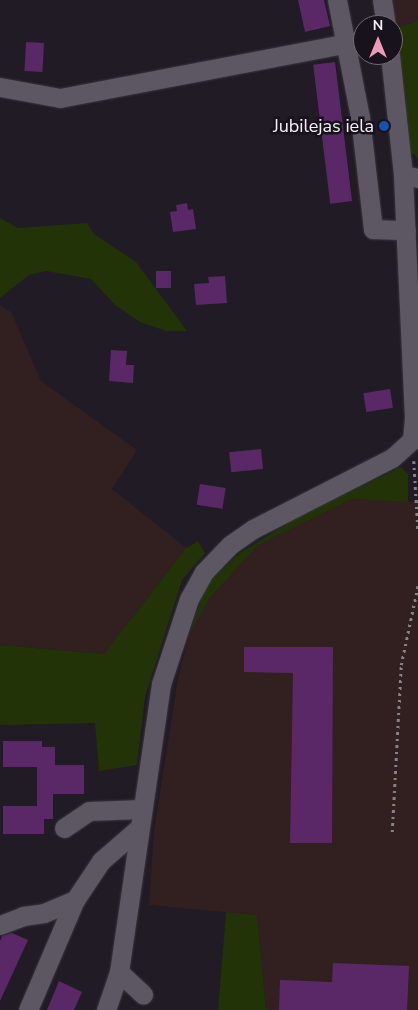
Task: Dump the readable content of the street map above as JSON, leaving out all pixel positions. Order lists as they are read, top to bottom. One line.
{"places":["Jubilejas iela"],"north":"top"}
